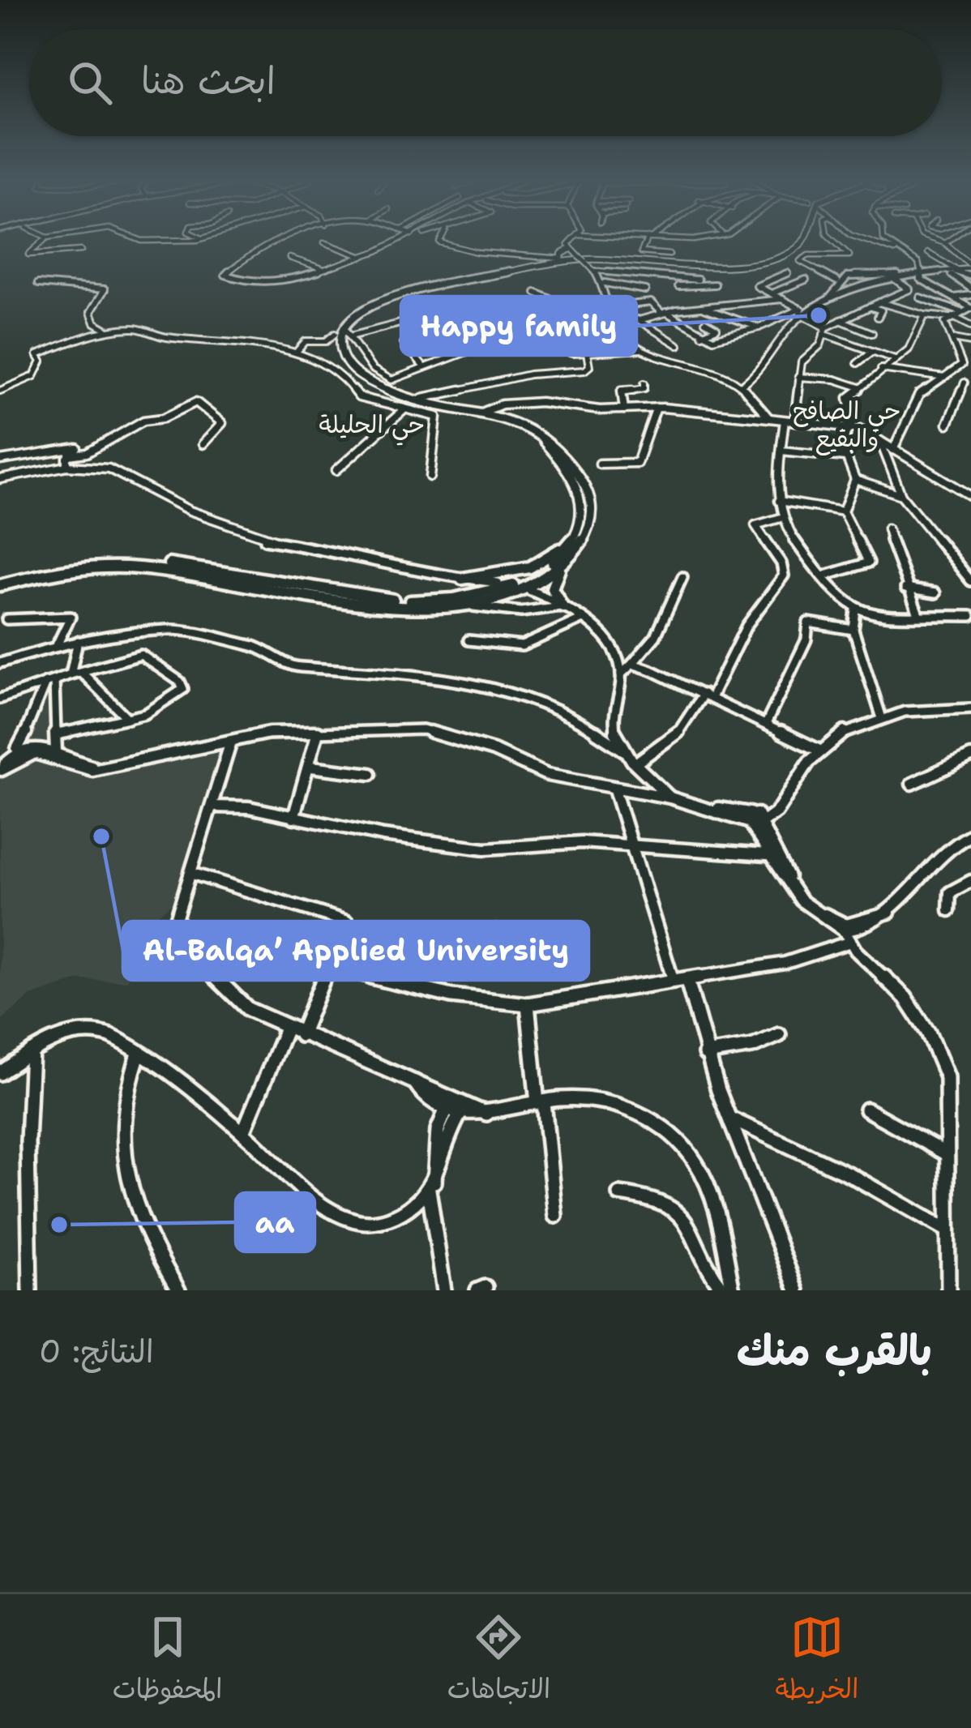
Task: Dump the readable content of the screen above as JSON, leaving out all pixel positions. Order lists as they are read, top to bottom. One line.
{"districts":["حي الصافح والبقيع","حي الحليلة"],"places":["Happy family","Al-Balqaʼ Applied University","aa"],"page":{"search":"ابحث هنا","heading":["بالقرب منك","النتائج: 0"],"nav":["الخريطة","الاتجاهات","المحفوظات"]}}
